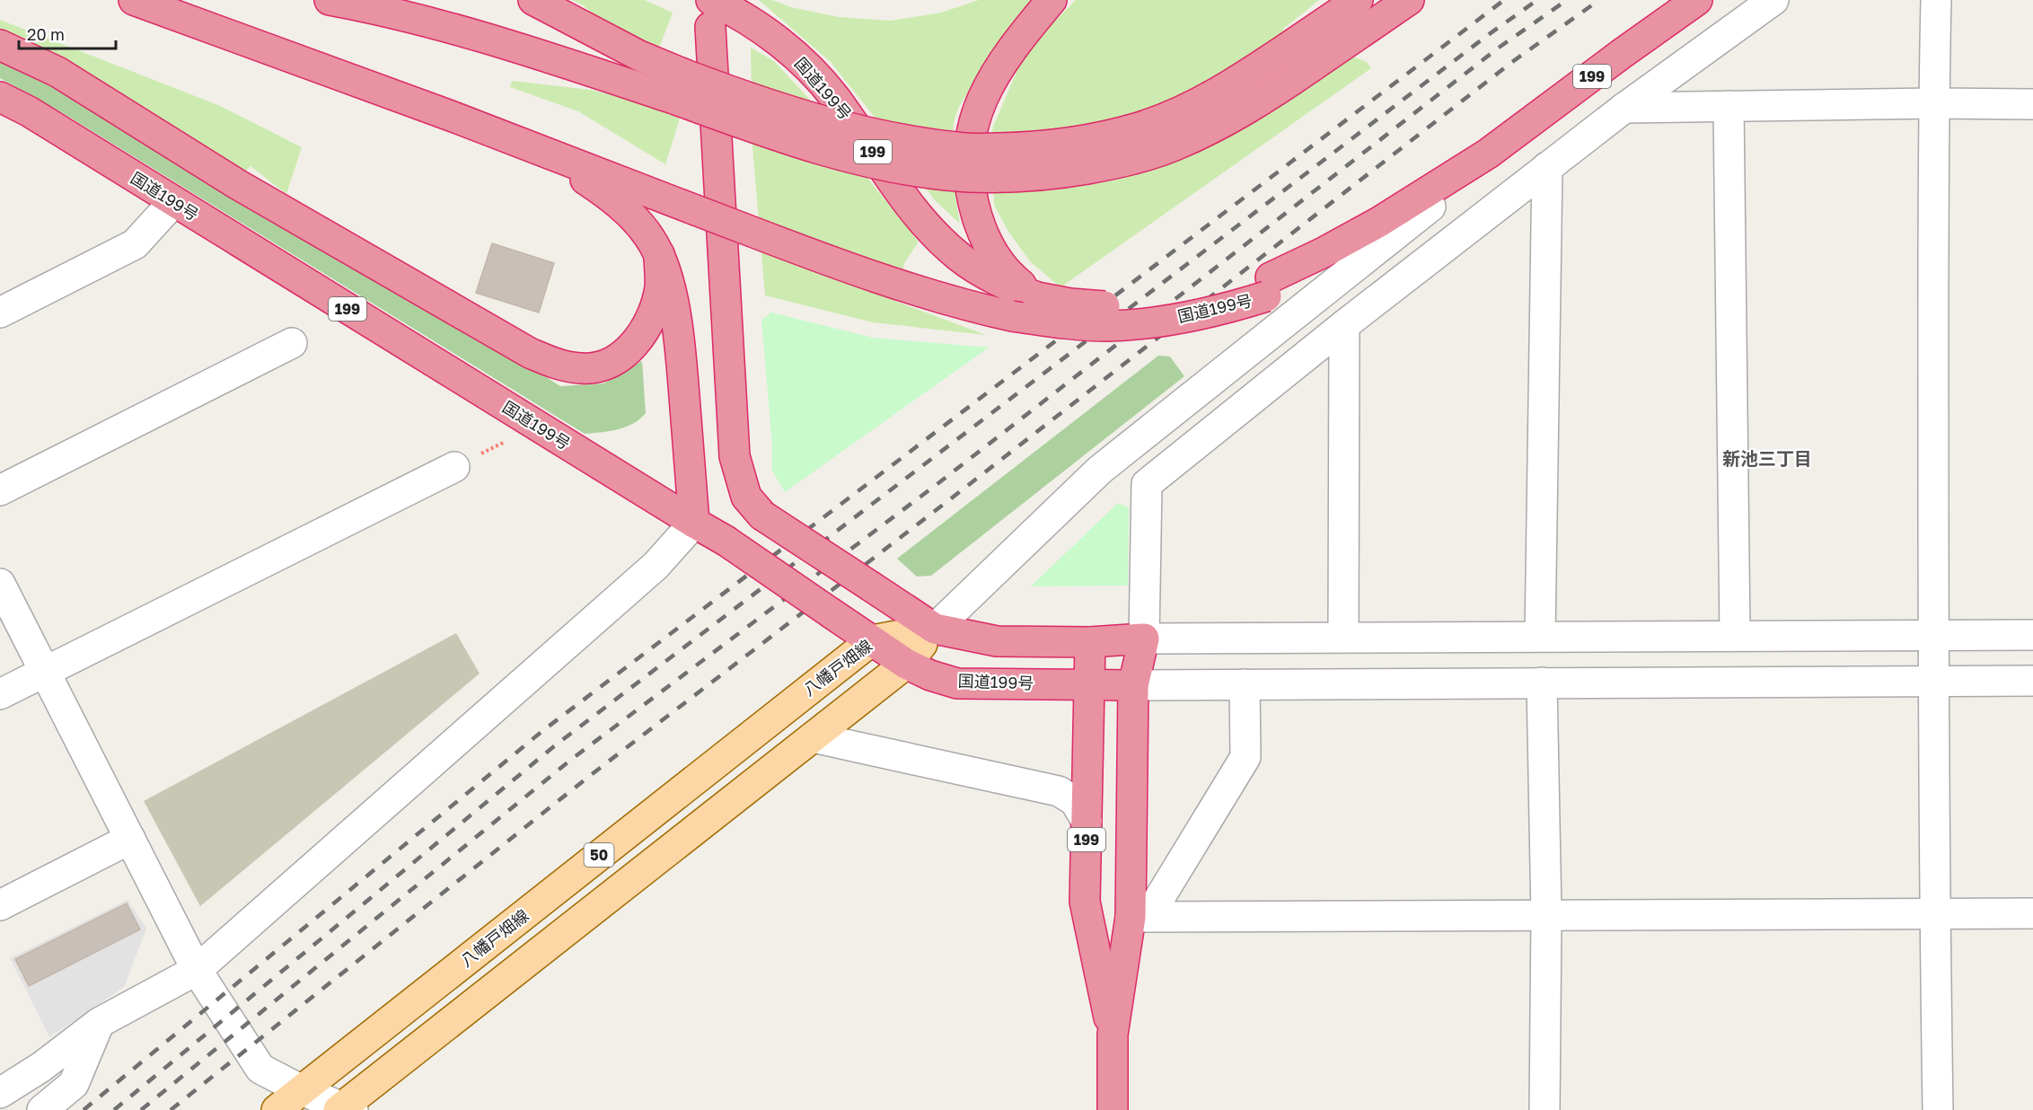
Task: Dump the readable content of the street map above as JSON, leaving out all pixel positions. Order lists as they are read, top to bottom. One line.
{"streets":{"highway":["199","国道199号"],"main road":["八幡戸畑線","50"]},"crossings":[["199","国道199号"],["国道199号","八幡戸畑線"],["国道199号","50"],["八幡戸畑線","50"]],"districts":["新池三丁目"],"scale_bar":"20 m"}
